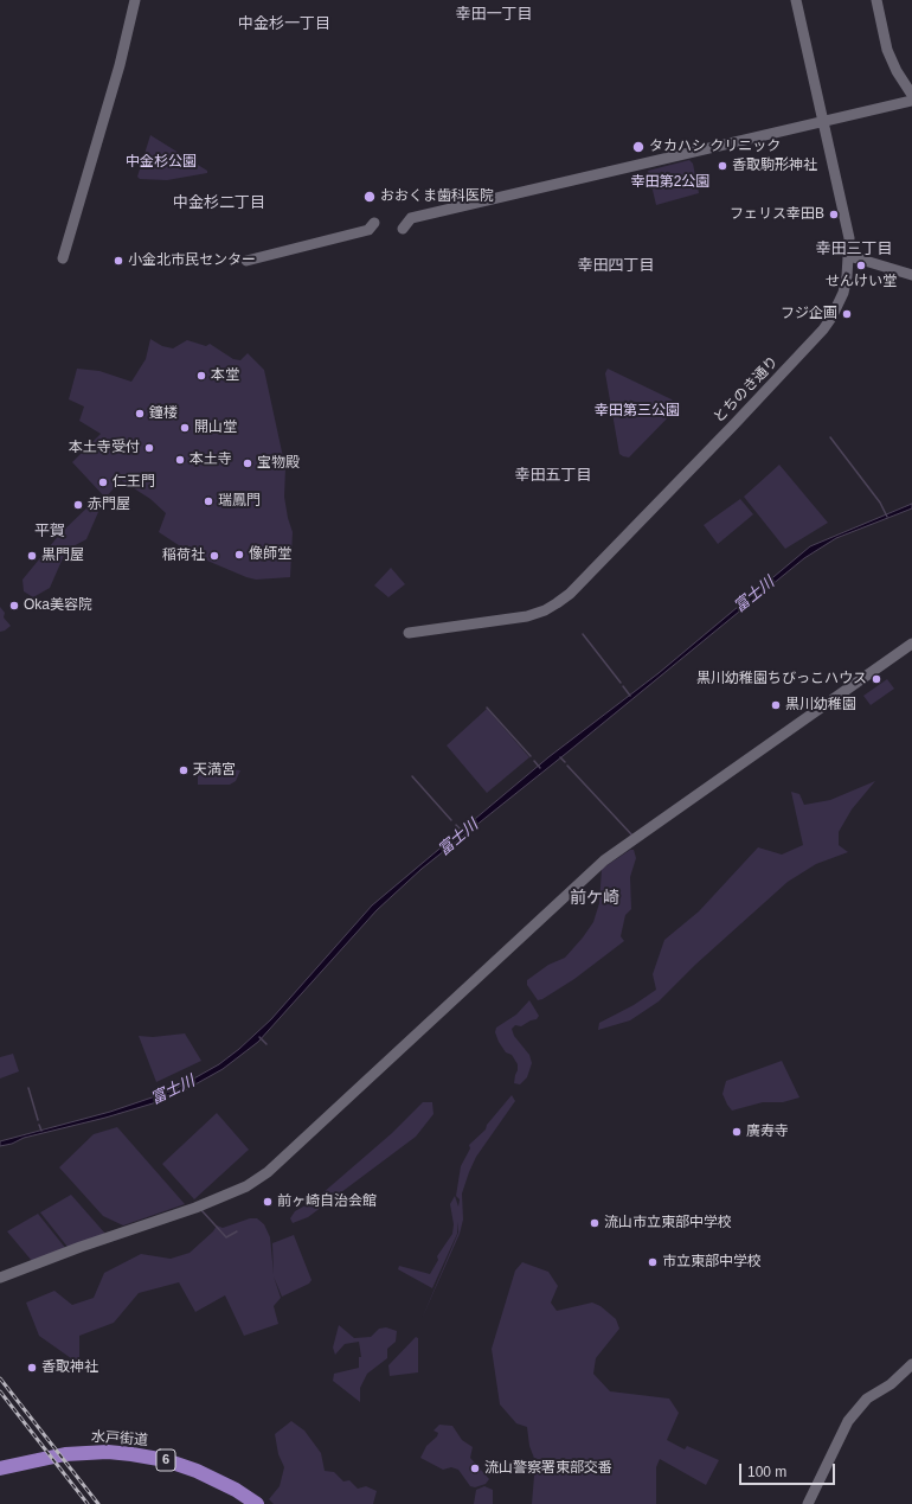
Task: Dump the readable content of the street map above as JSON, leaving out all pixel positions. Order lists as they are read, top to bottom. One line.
{"streets":{"highway":["水戸街道","6"],"street":["とちのき通り"]},"districts":["幸田一丁目","中金杉一丁目","中金杉二丁目","幸田三丁目","幸田四丁目","幸田五丁目","平賀","前ケ崎"],"water":["富士川"],"parks":["中金杉公園","幸田第2公園","幸田第三公園"],"places":["タカハシ クリニック","香取駒形神社","おおくま歯科医院","フェリス幸田B","小金北市民センター","せんけい堂","フジ企画","本堂","鐘楼","開山堂","本土寺受付","本土寺","宝物殿","仁王門","瑞鳳門","赤門屋","像師堂","黒門屋","稲荷社","Oka美容院","黒川幼稚園ちびっこハウス","黒川幼稚園","天満宮","廣寿寺","前ヶ崎自治会館","流山市立東部中学校","市立東部中学校","香取神社","流山警察署東部交番"],"scale_bar":"100 m"}
